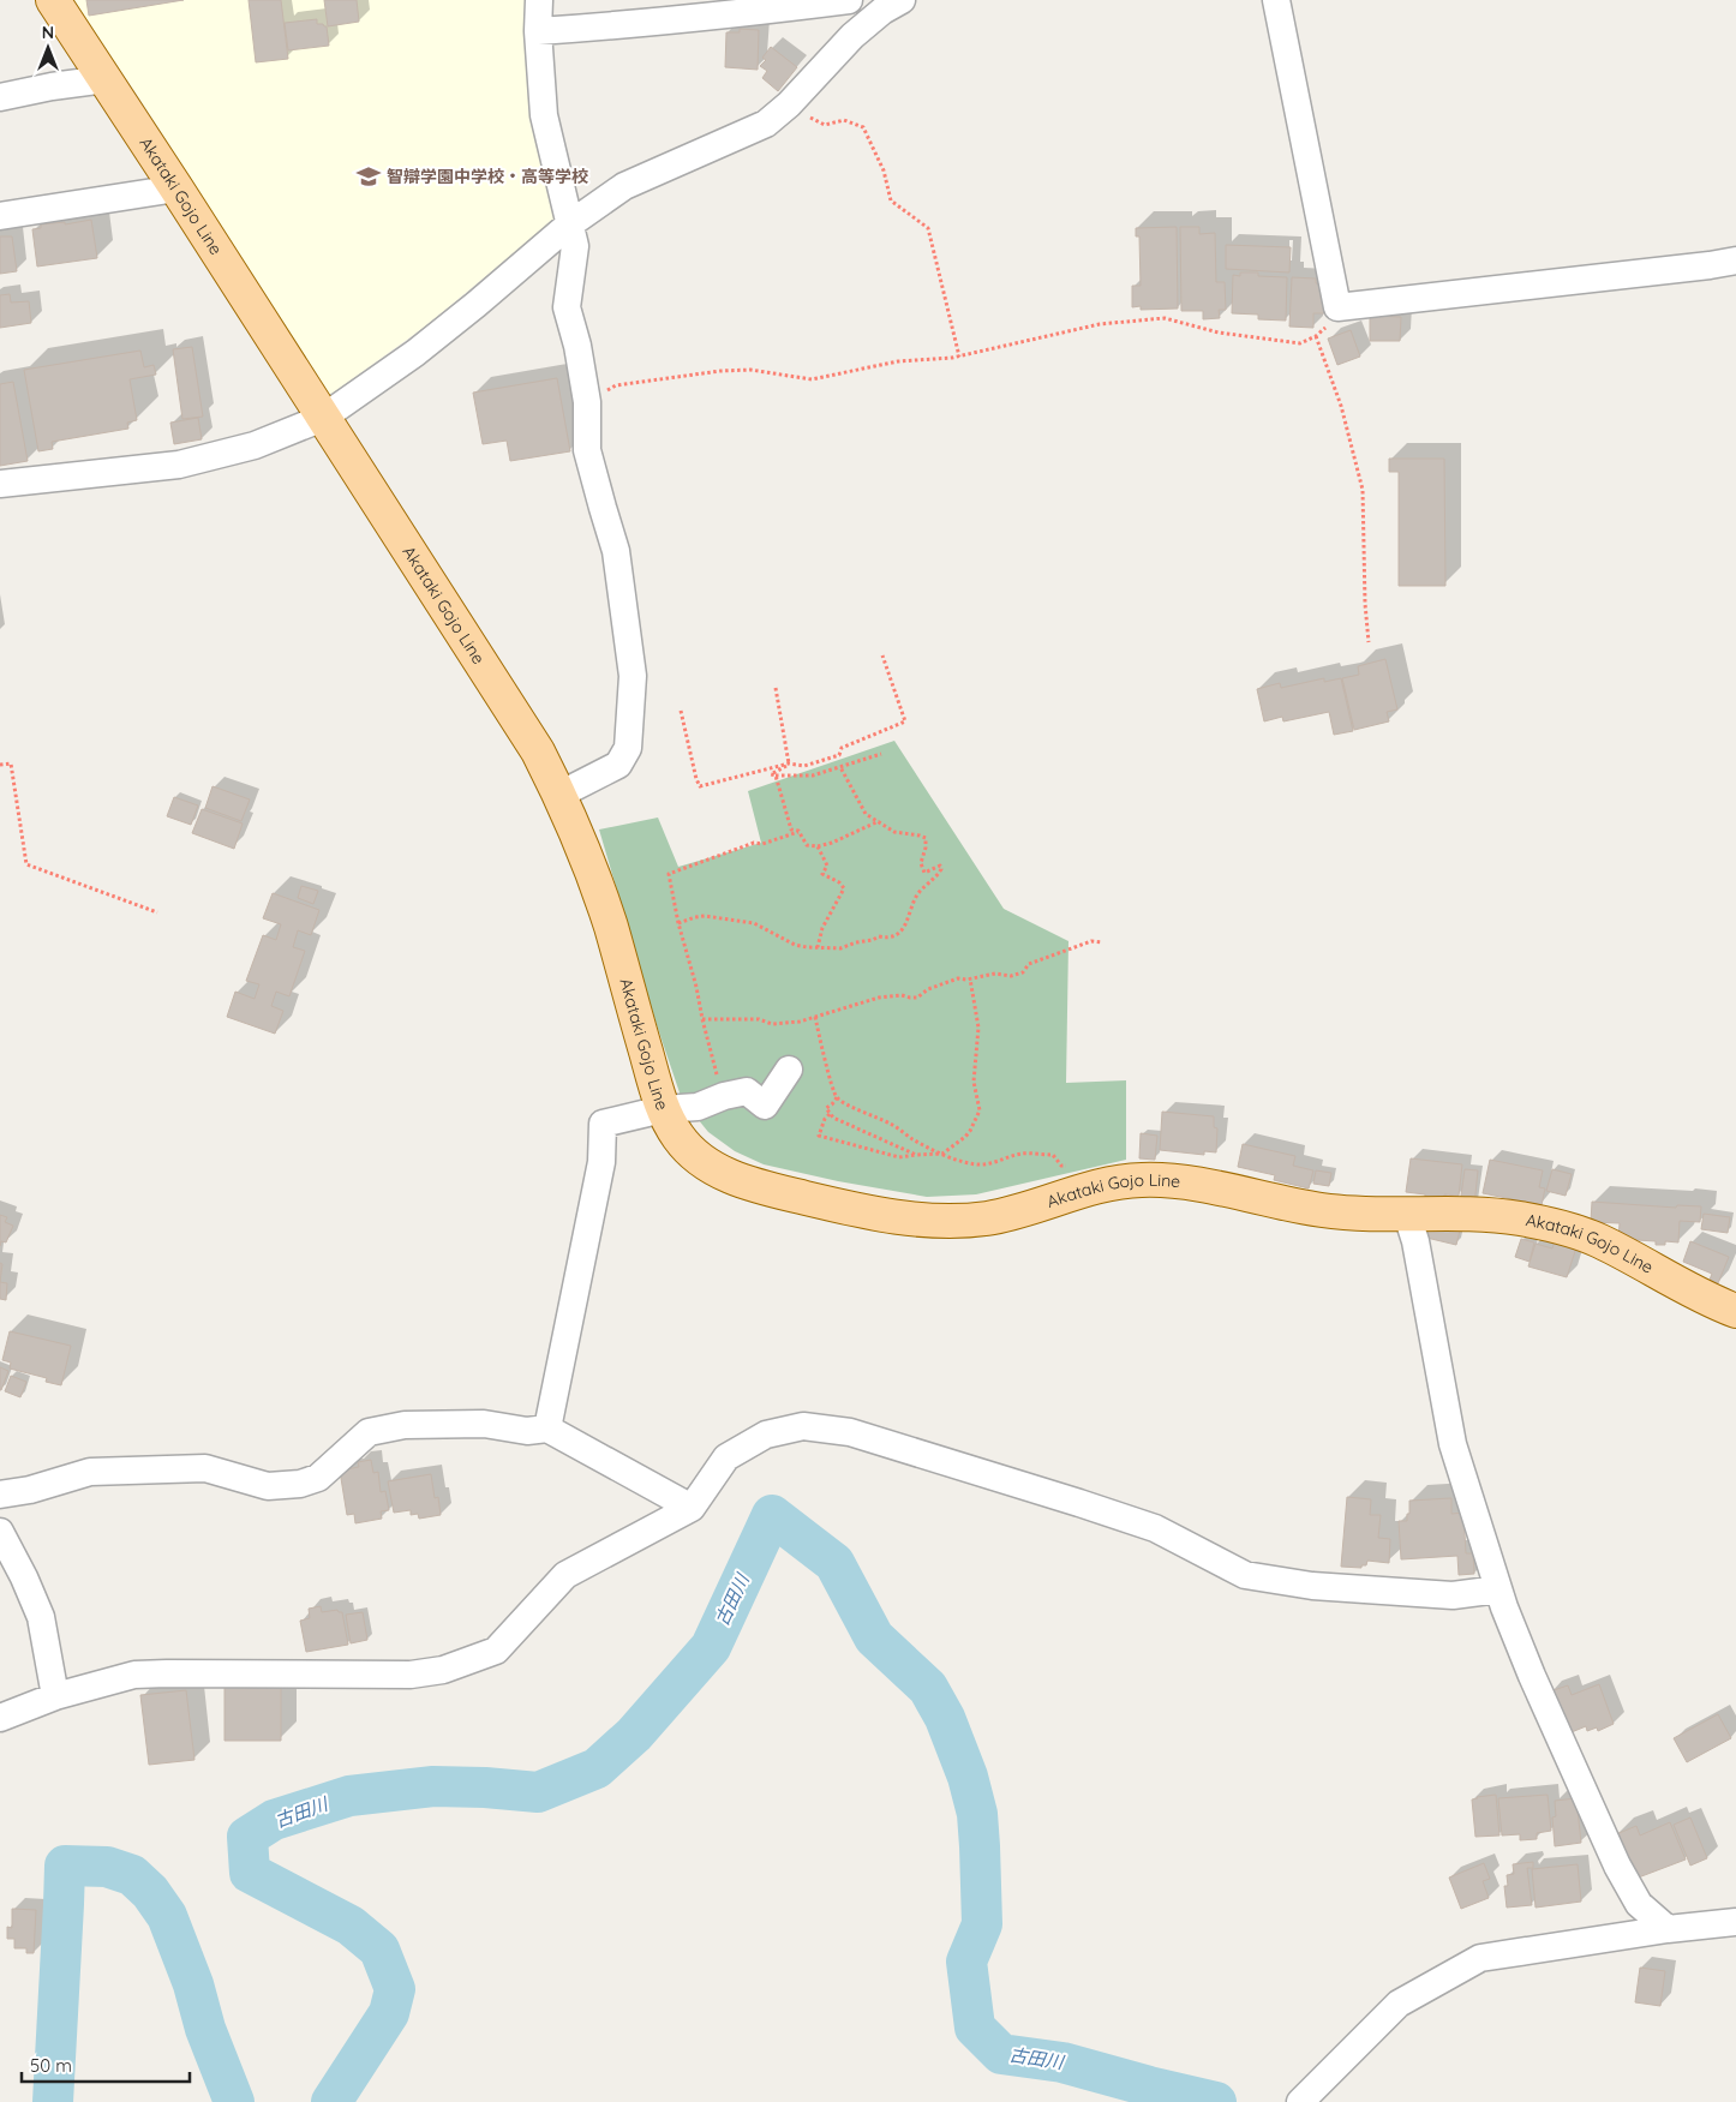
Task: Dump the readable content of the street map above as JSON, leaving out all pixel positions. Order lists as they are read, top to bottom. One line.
{"streets":{"main road":["Akataki Gojo Line"]},"water":["古田川"],"places":{"school or university":["智辯学園中学校・高等学校"]},"scale_bar":"50 m","north":"top"}
